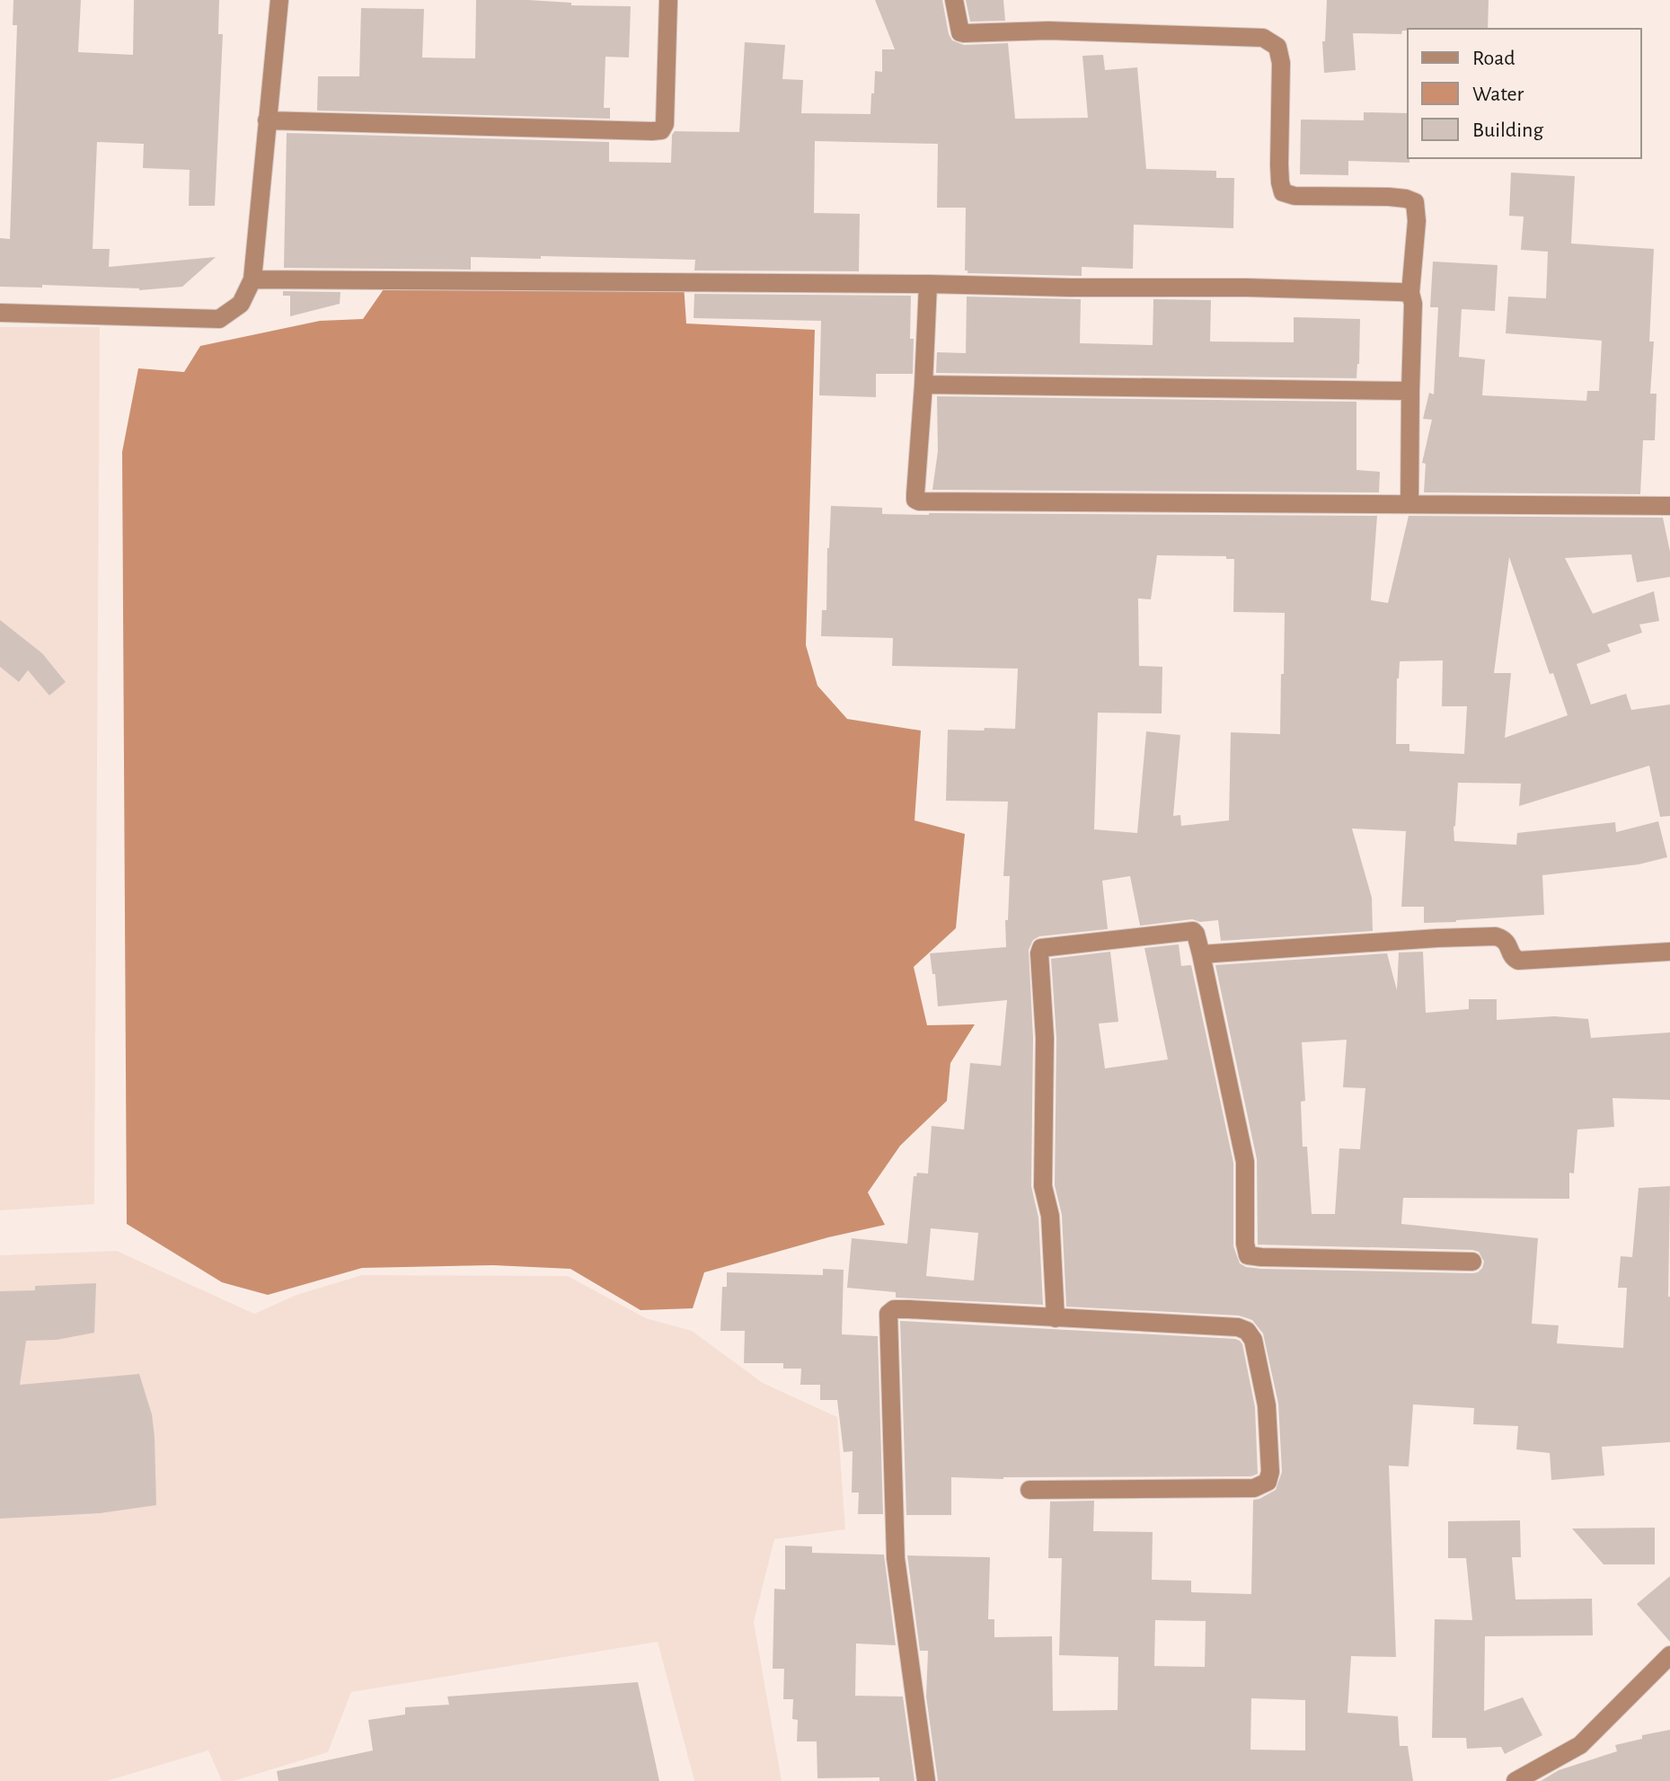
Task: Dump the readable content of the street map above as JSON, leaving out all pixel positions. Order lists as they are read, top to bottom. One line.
{"legend":["Road","Water","Building"]}
